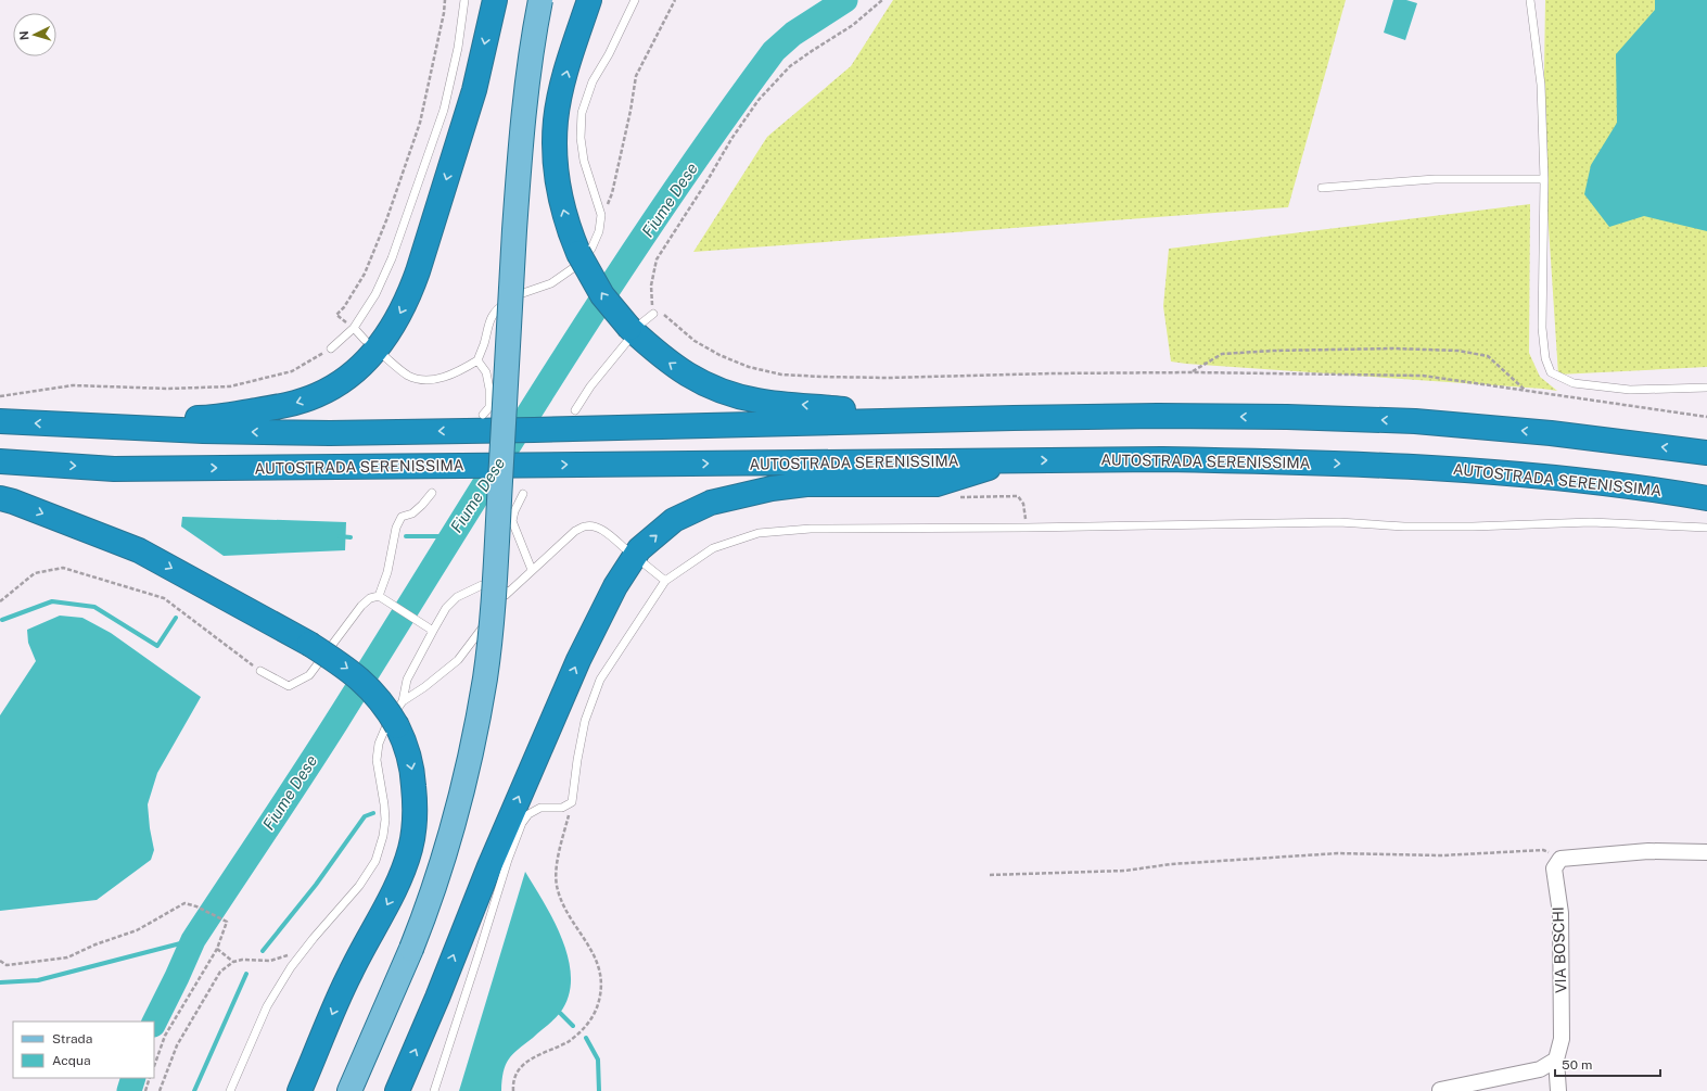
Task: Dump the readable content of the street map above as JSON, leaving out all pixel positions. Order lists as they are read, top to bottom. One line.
{"streets":{"highway":["AUTOSTRADA SERENISSIMA"],"street":["VIA BOSCHI"]},"water":["Fiume Dese"],"legend":["Strada","Acqua"],"scale_bar":"50 m","north":"left"}
